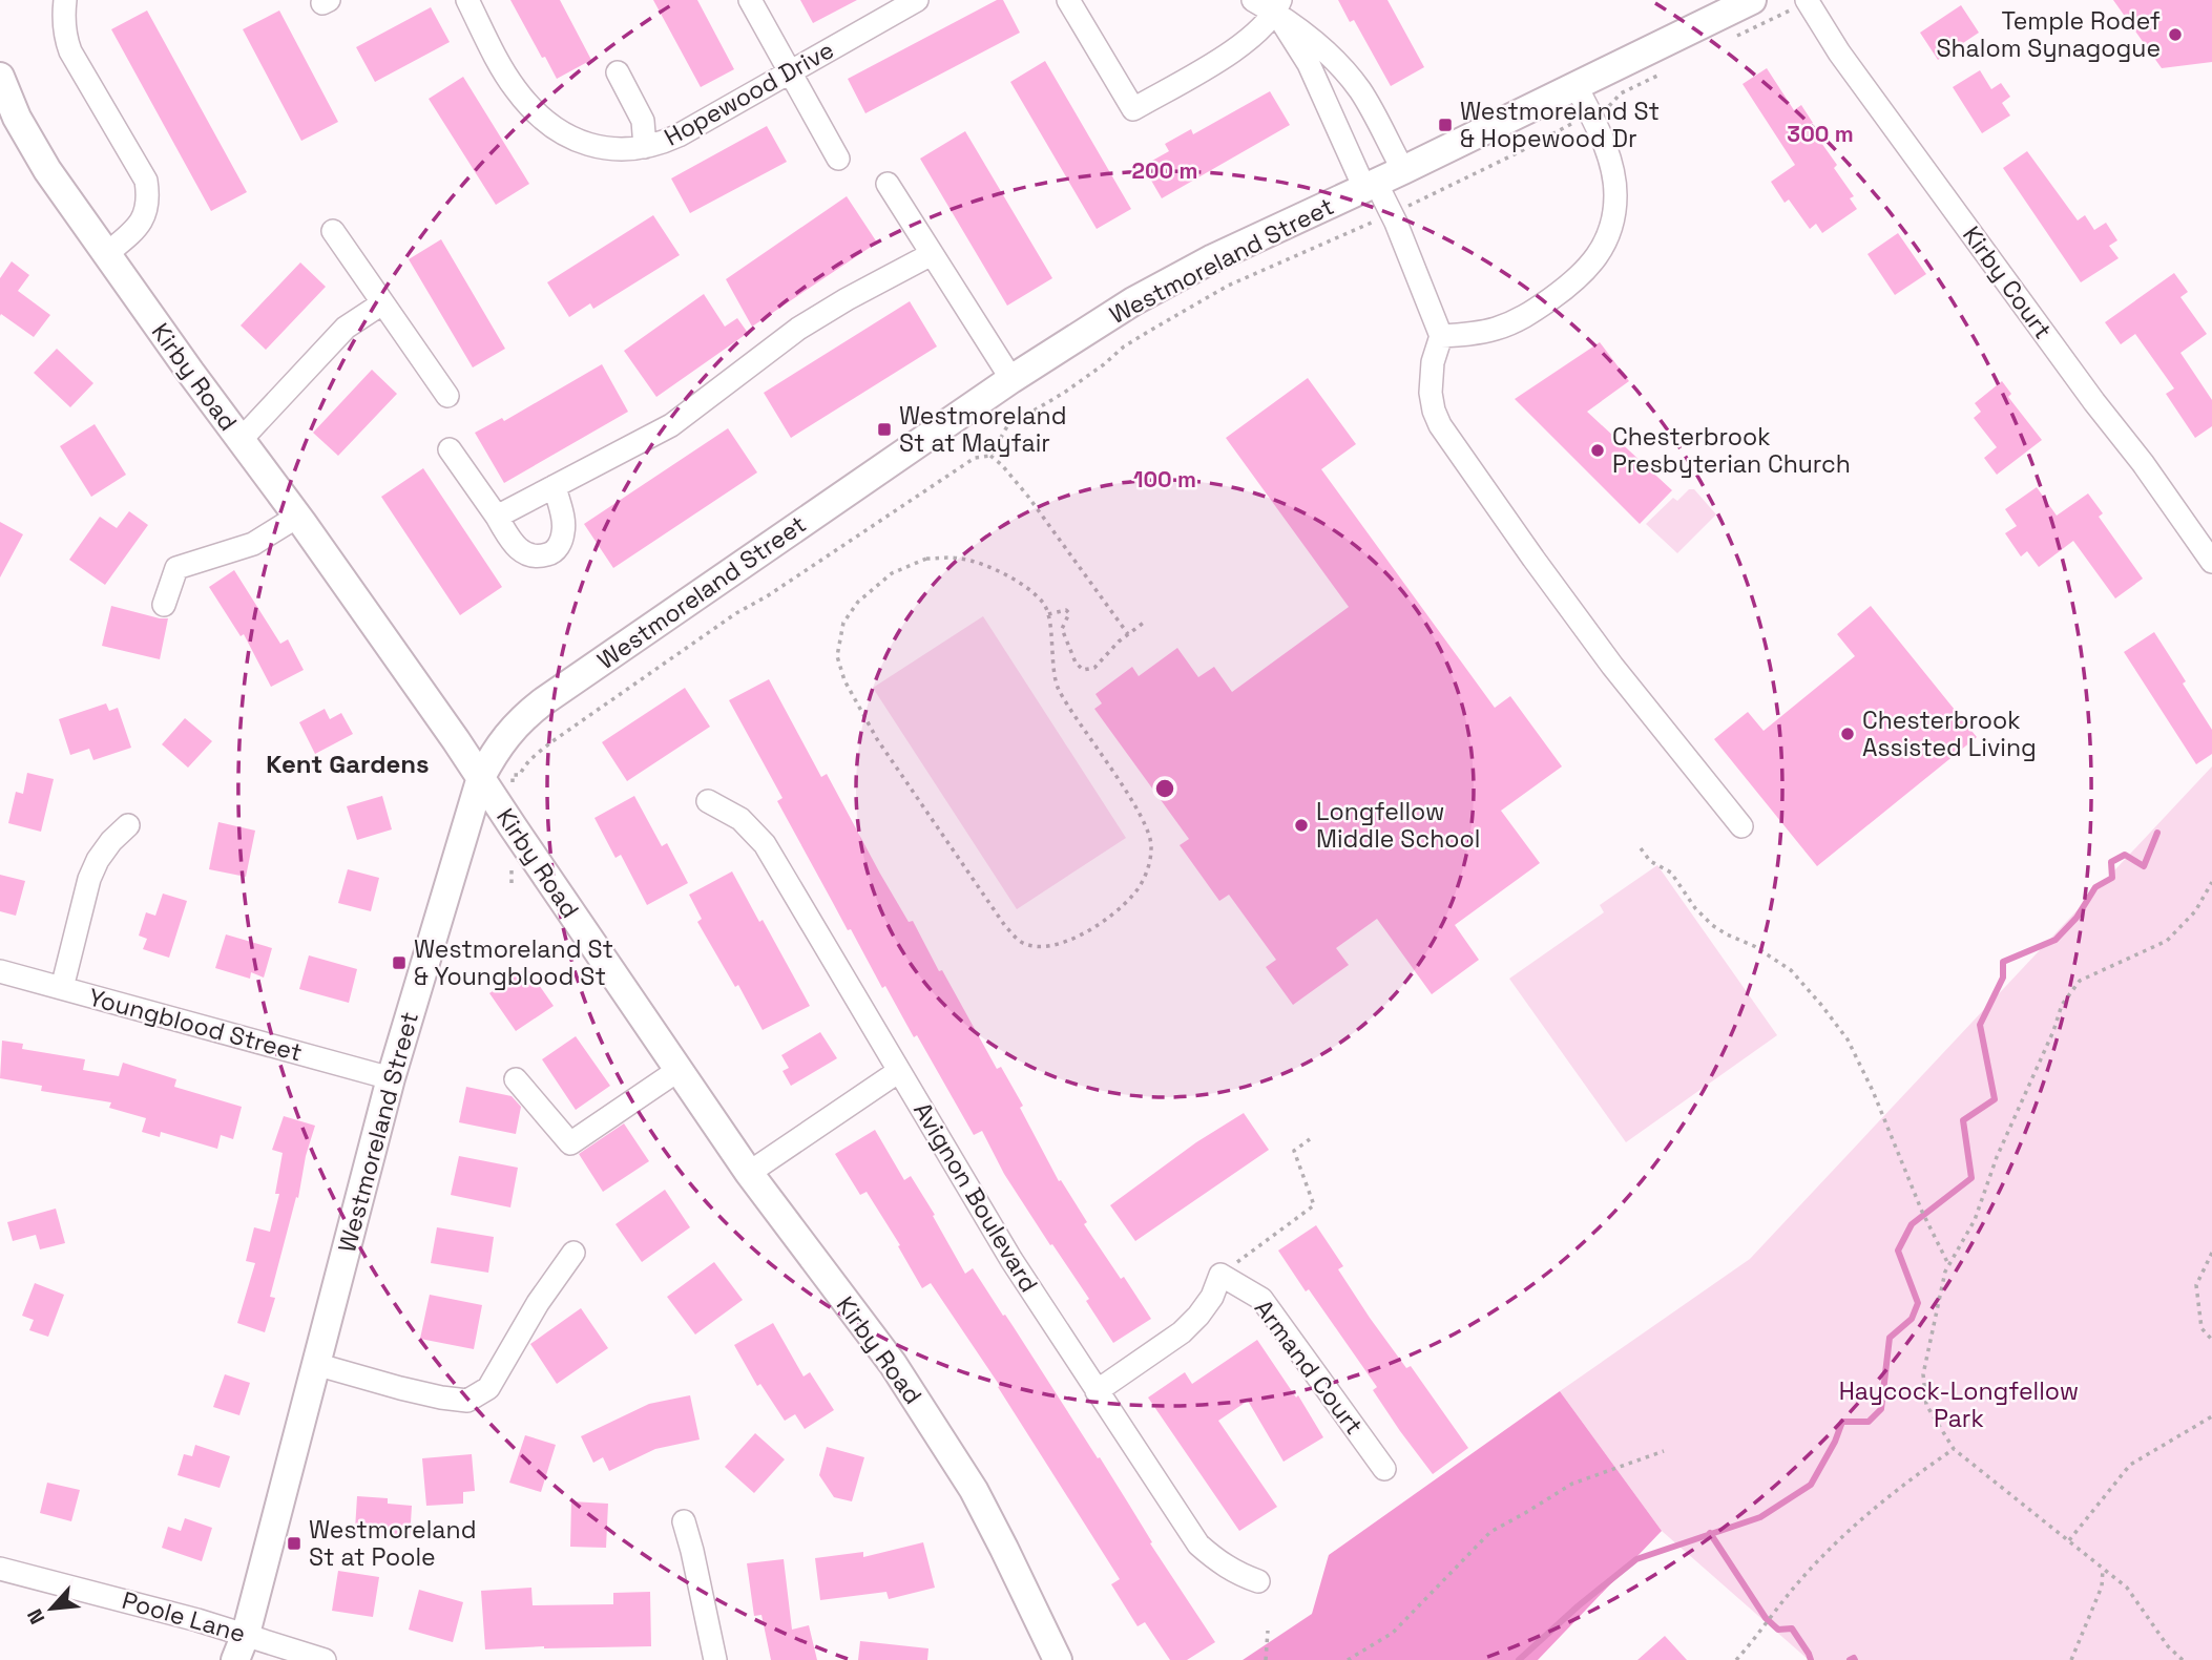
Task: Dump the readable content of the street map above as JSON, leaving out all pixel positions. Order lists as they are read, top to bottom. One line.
{"streets":{"main road":["Westmoreland Street","Kirby Road"],"street":["Hopewood Drive","Kirby Court","Youngblood Street","Avignon Boulevard","Armand Court","Poole Lane"]},"crossings":[["Westmoreland Street","Kirby Road"],["Westmoreland Street","Youngblood Street"],["Westmoreland Street","Poole Lane"]],"districts":["Kent Gardens"],"parks":["Haycock-Longfellow Park"],"places":{"other":["Temple Rodef Shalom Synagogue","Chesterbrook Presbyterian Church","Chesterbrook Assisted Living","Longfellow Middle School"],"transit":["Westmoreland St & Hopewood Dr","Westmoreland St at Mayfair","Westmoreland St & Youngblood St","Westmoreland St at Poole"]},"north":"bottom left","rings":["300 m","200 m","100 m"]}
